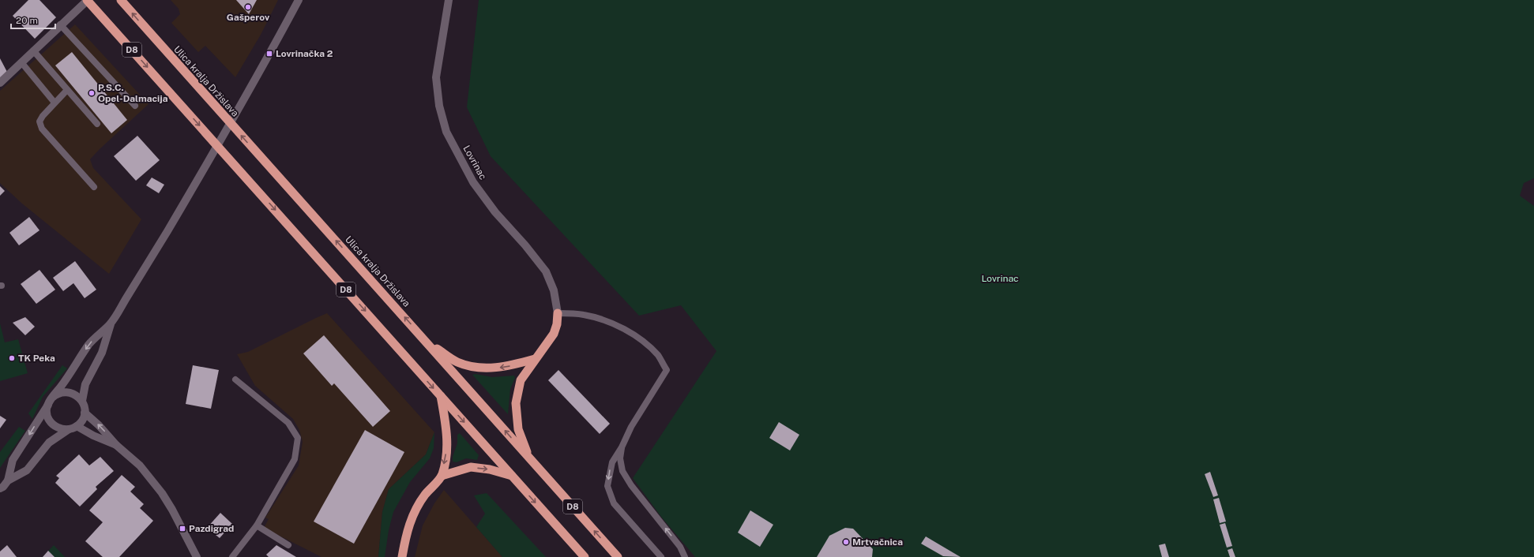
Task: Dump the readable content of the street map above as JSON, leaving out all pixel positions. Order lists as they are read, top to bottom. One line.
{"streets":{"highway":["D8","Ulica kralja Držislava"],"street":["Lovrinac"]},"parks":["Lovrinac"],"places":{"other":["Gašperov","P.S.C. Opel-Dalmacija","TK Peka","Mrtvačnica"],"transit":["Lovrinačka 2","Pazdigrad"]},"scale_bar":"20 m"}
